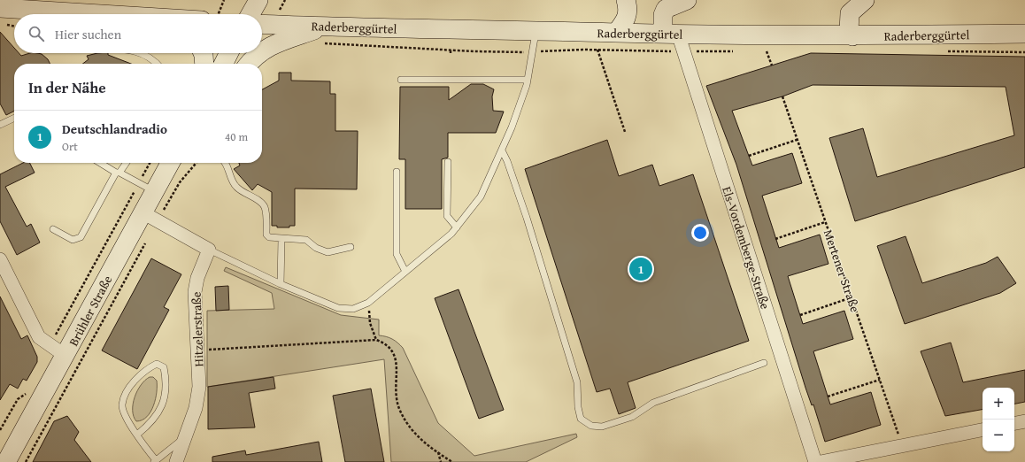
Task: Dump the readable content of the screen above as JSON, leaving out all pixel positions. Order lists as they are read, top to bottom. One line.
{"streets":{"main road":["Raderberggürtel","Brühler Straße"],"street":["Els-Vordemberge-Straße","Hitzelerstraße"],"path":["Mertener Straße"]},"crossings":[["Raderberggürtel","Els-Vordemberge-Straße"]],"page":{"search":"Hier suchen","heading":"In der Nähe","list":[{"mark":"1","name":"Deutschlandradio","note":"Ort","value":"40 m"}],"pins":"1","map_buttons":["+","−"]}}
